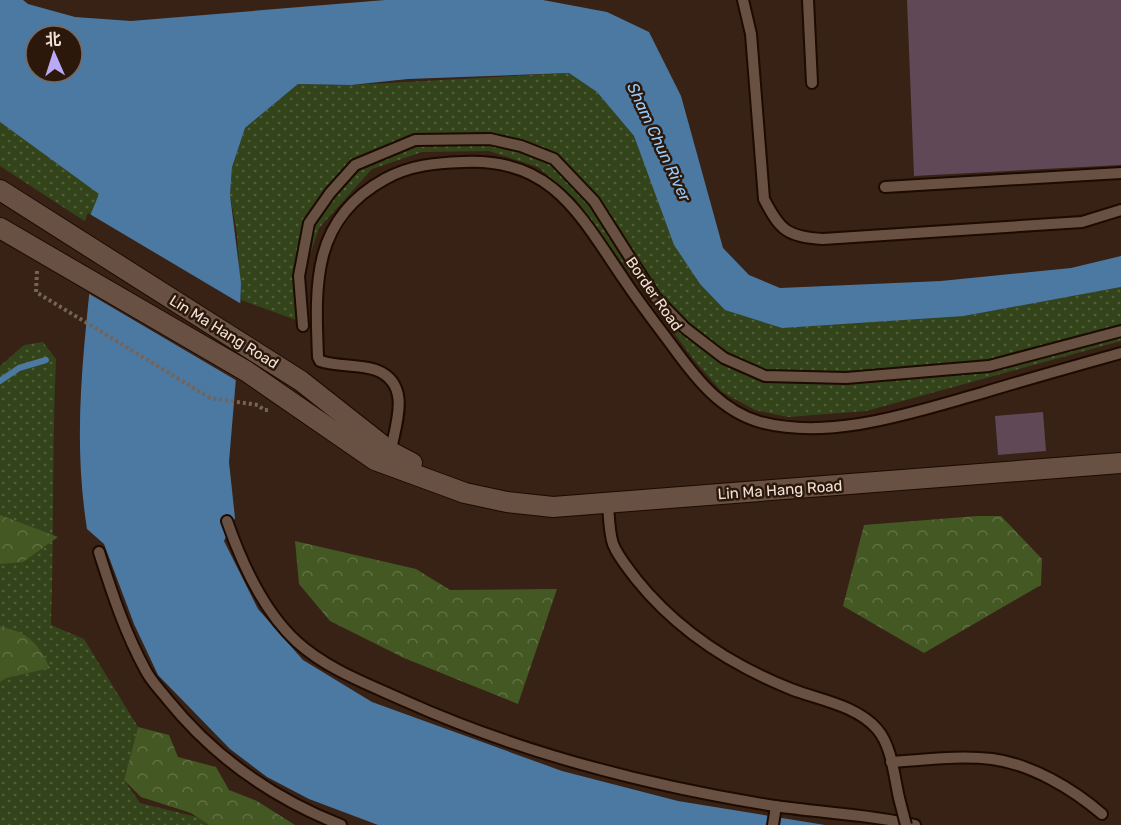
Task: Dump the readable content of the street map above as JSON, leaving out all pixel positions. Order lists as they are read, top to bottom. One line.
{"streets":{"street":["Lin Ma Hang Road"],"lane":["Border Road"]},"crossings":[["Border Road","Lin Ma Hang Road"]],"water":["Sham Chun River"],"north":"top"}
